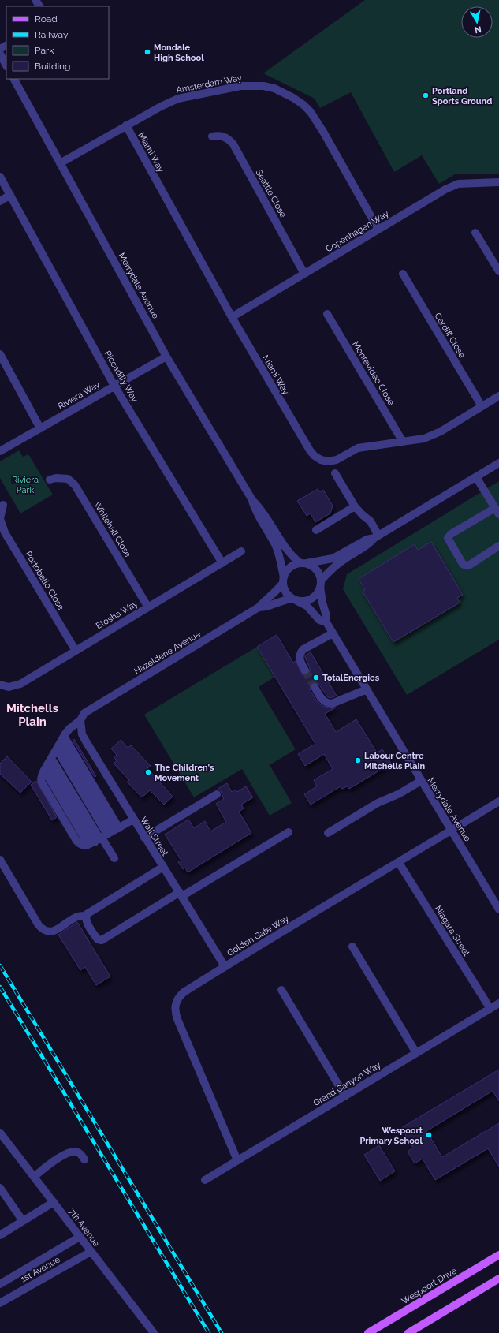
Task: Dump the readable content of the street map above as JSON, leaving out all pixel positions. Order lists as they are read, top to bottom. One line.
{"streets":{"main road":["Wespoort Drive"],"street":["Amsterdam Way","Miami Way","Seattle Close","Copenhagen Way","Merrydale Avenue","Cardiff Close","Montevideo Close","Piccadilly Way","Riviera Way","Whitehall Close","Portobello Close","Etosha Way","Hazeldene Avenue","Wall Street","Niagara Street","Golden Gate Way","Grand Canyon Way","7th Avenue","1st Avenue"]},"crossings":[["Amsterdam Way","Miami Way"],["Amsterdam Way","Copenhagen Way"],["Amsterdam Way","Merrydale Avenue"],["Miami Way","Copenhagen Way"],["Miami Way","Cardiff Close"],["Miami Way","Montevideo Close"],["Seattle Close","Copenhagen Way"],["Merrydale Avenue","Riviera Way"],["Merrydale Avenue","Hazeldene Avenue"],["Merrydale Avenue","Golden Gate Way"],["Piccadilly Way","Riviera Way"],["Piccadilly Way","Etosha Way"],["Whitehall Close","Etosha Way"],["Portobello Close","Etosha Way"],["Hazeldene Avenue","Wall Street"],["Wall Street","Golden Gate Way"],["Niagara Street","Golden Gate Way"],["Niagara Street","Grand Canyon Way"],["Golden Gate Way","Grand Canyon Way"],["7th Avenue","1st Avenue"]],"districts":["Mitchells Plain"],"parks":["Riviera Park"],"places":["Mondale High School","Portland Sports Ground","TotalEnergies","Labour Centre Mitchells Plain","The Children's Movement","Wespoort Primary School"],"legend":["Road","Railway","Park","Building"],"north":"bottom"}
